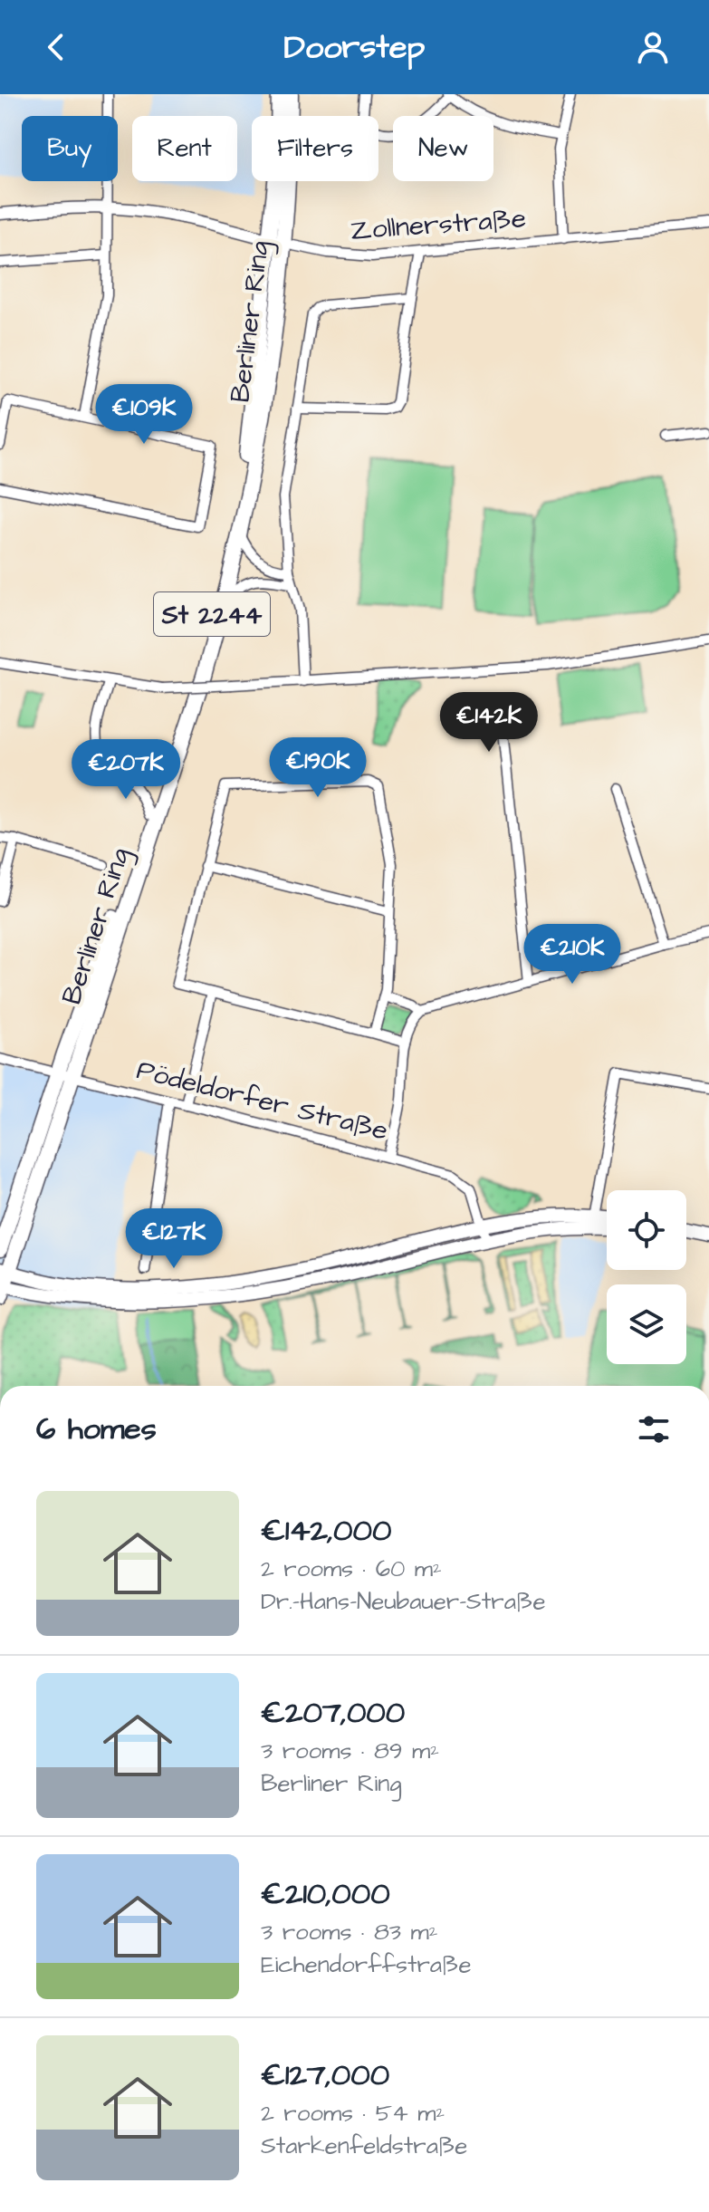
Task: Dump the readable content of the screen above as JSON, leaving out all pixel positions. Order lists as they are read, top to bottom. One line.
{"streets":{"main road":["Berliner Ring","St 2244"],"street":["Zollnerstraße","Pödeldorfer Straße"]},"crossings":[["Zollnerstraße","Berliner Ring"],["Berliner Ring","Pödeldorfer Straße"]],"page":{"header":"Doorstep","chip":["Buy","Rent","Filters","New"],"price":["€109K","€142K","€190K","€207K","€210K","€127K"],"heading":"6 homes","list":[{"name":"€142,000","note":"2 rooms · 60 m² · Dr.-Hans-Neubauer-Straße"},{"name":"€207,000","note":"3 rooms · 89 m² · Berliner Ring"},{"name":"€210,000","note":"3 rooms · 83 m² · Eichendorffstraße"},{"name":"€127,000","note":"2 rooms · 54 m² · Starkenfeldstraße"}]}}
